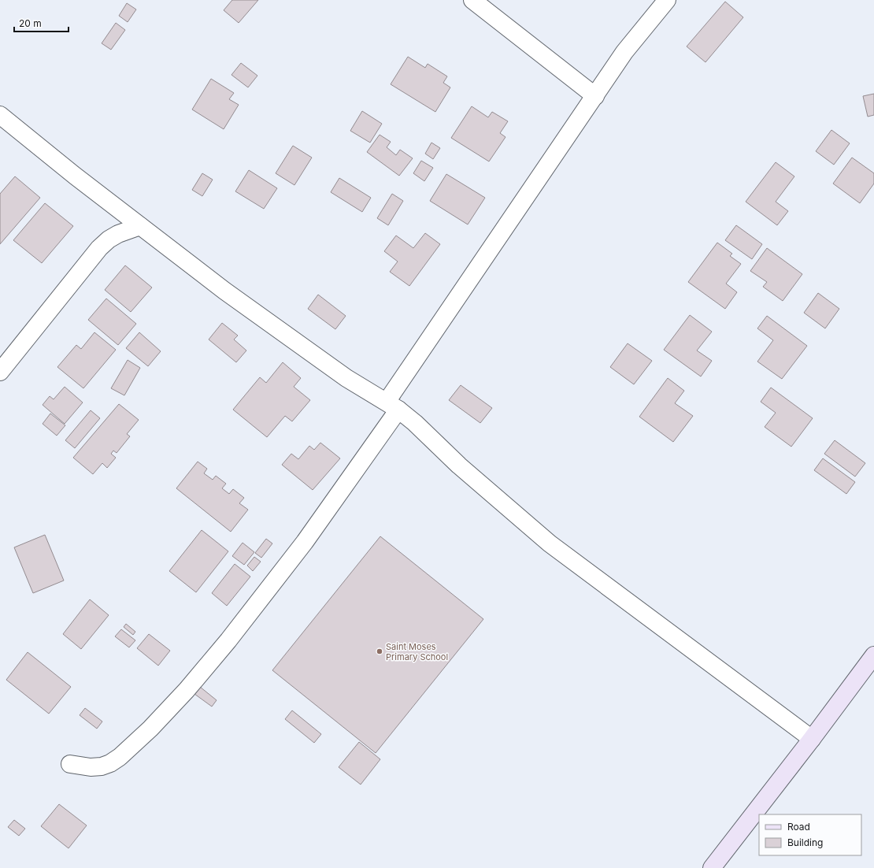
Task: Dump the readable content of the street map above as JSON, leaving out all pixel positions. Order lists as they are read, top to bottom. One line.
{"places":["Saint Moses Primary School"],"legend":["Road","Building"],"scale_bar":"20 m"}
